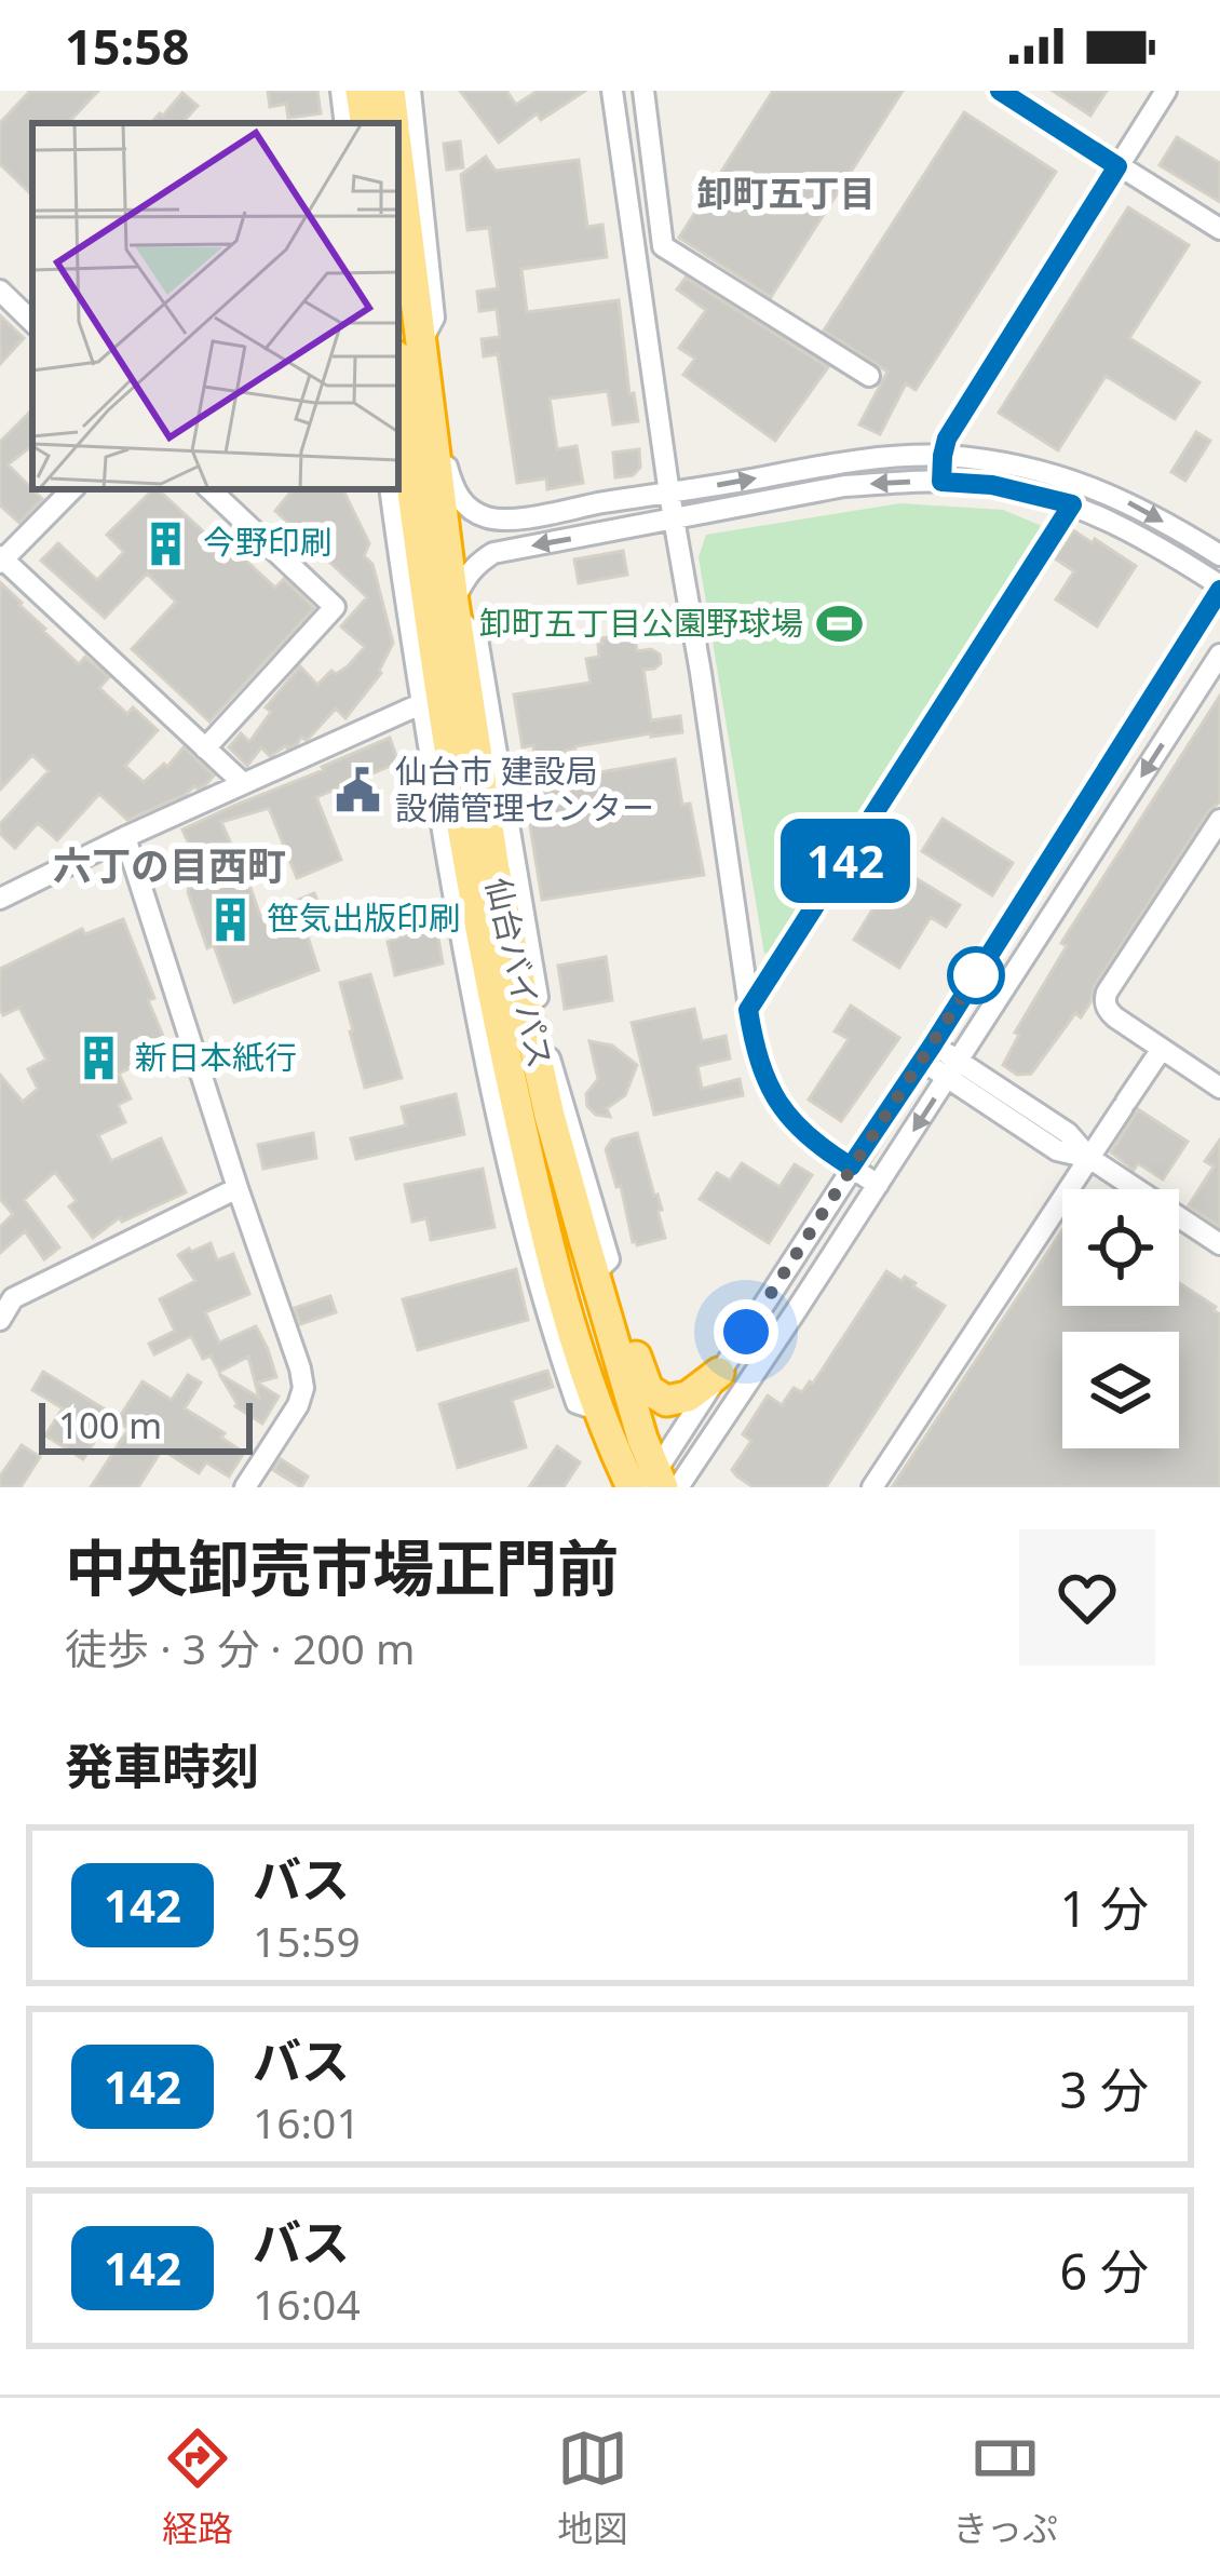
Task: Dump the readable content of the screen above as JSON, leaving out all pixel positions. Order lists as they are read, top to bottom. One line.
{"streets":{"highway":["仙台バイパス"]},"districts":["卸町五丁目","六丁の目西町"],"places":{"building":["今野印刷","笹気出版印刷","新日本紙行"],"sports":["卸町五丁目公園野球場"],"public building":["仙台市 建設局 設備管理センター"]},"lines":["bus line 142"],"scale_bar":"100 m","page":{"status":"15:58","on_map":"142","scale":"100 m","heading":[["中央卸売市場正門前","徒歩 · 3 分 · 200 m"],"発車時刻"],"list":[{"mark":"142","name":"バス","note":"15:59","value":"1 分"},{"mark":"142","name":"バス","note":"16:01","value":"3 分"},{"mark":"142","name":"バス","note":"16:04","value":"6 分"}],"tabs":["経路","地図","きっぷ"]}}
